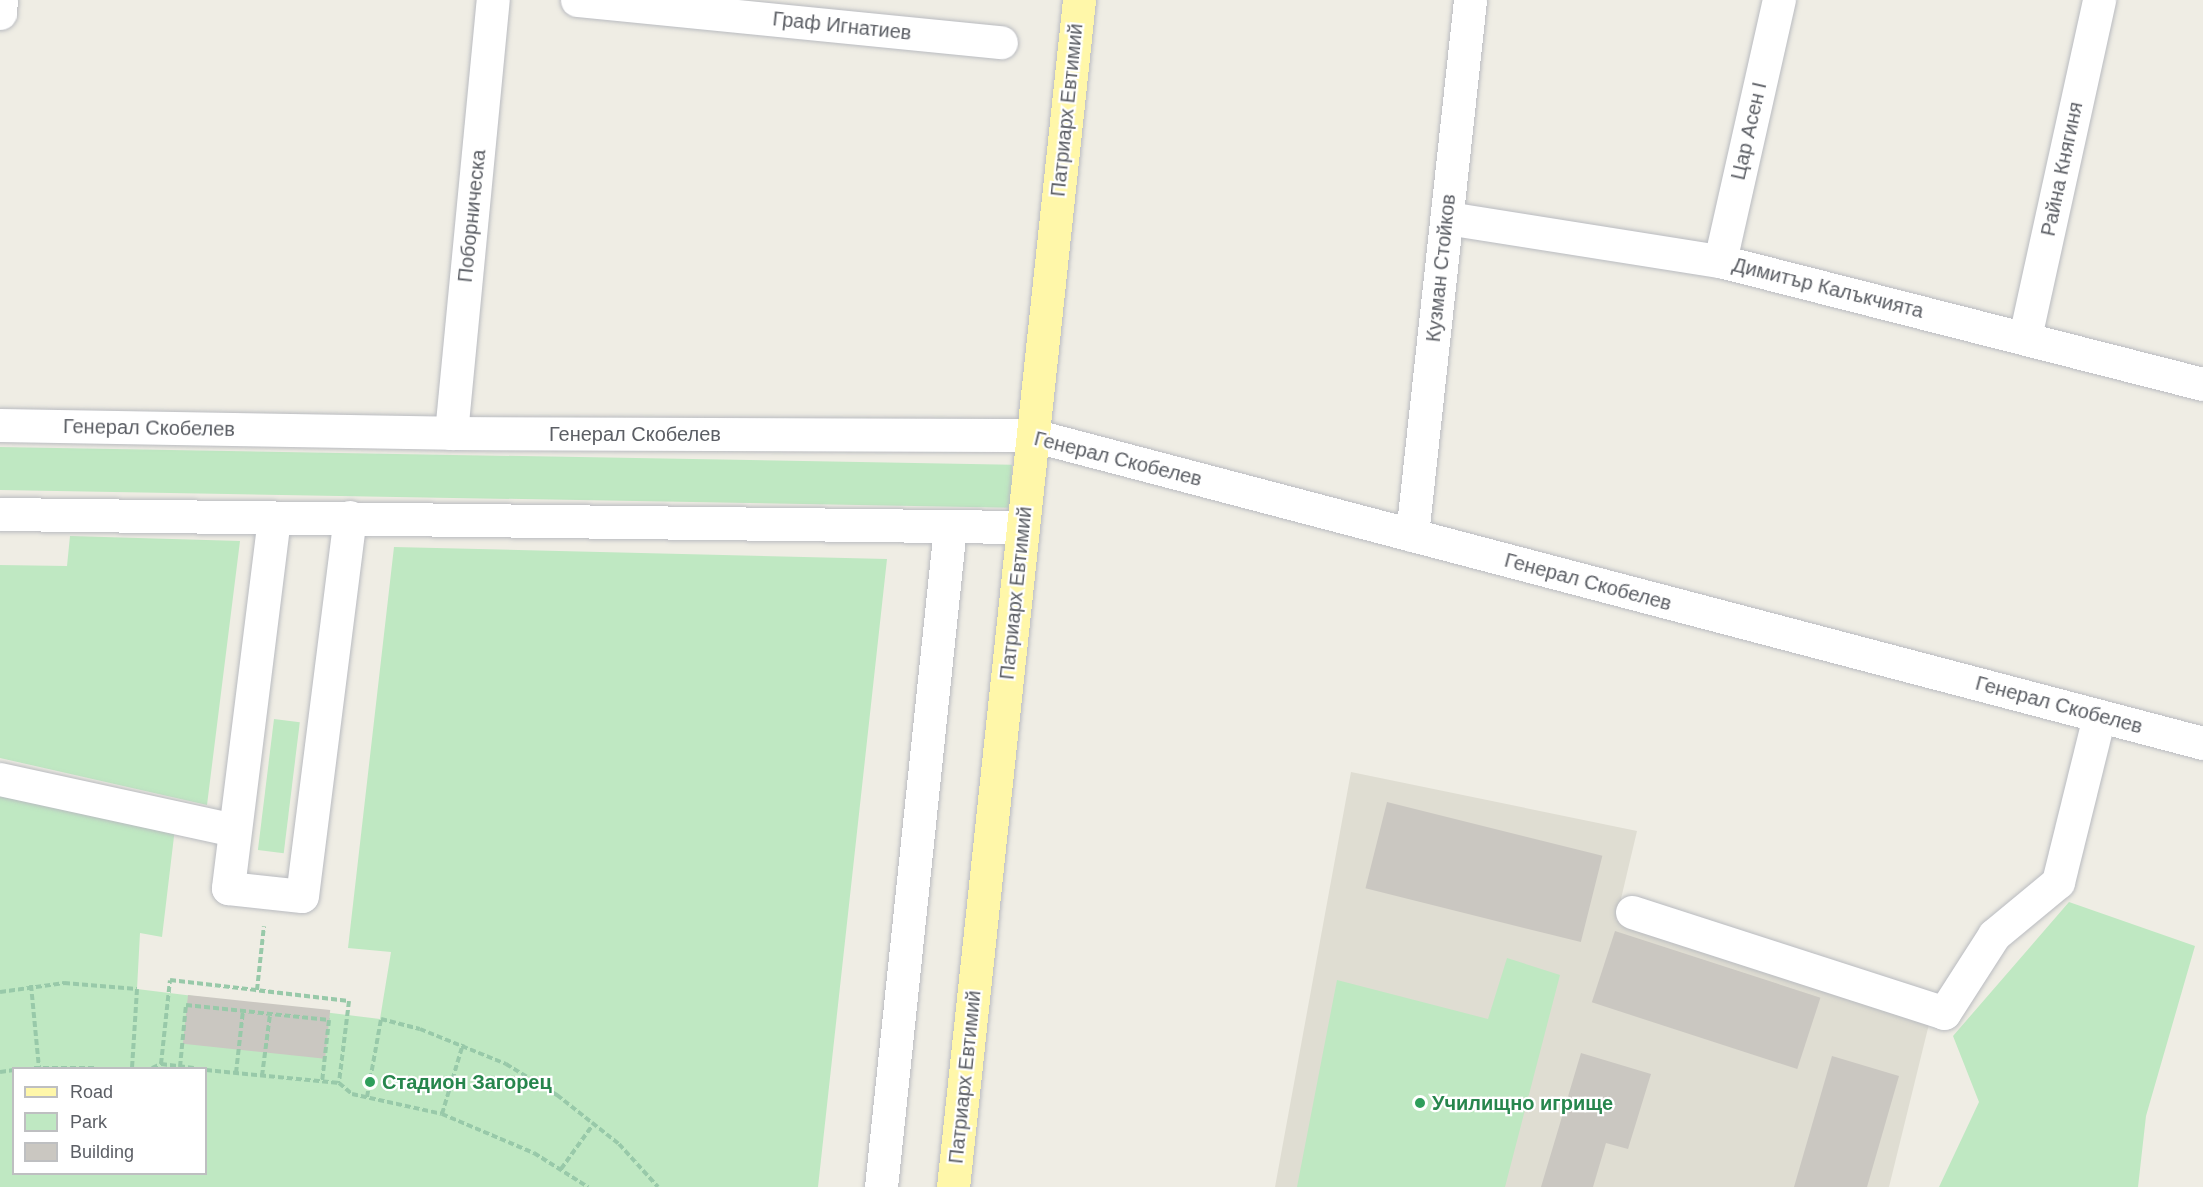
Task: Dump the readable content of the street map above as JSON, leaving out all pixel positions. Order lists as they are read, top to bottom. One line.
{"streets":{"main road":["Патриарх Евтимий"],"street":["Граф Игнатиев","Цар Асен I","Райна Княгиня","Поборническа","Кузман Стойков","Димитър Калъкчията","Генерал Скобелев"]},"crossings":[["Патриарх Евтимий","Генерал Скобелев"],["Цар Асен I","Димитър Калъкчията"],["Райна Княгиня","Димитър Калъкчията"],["Поборническа","Генерал Скобелев"],["Кузман Стойков","Димитър Калъкчията"],["Кузман Стойков","Генерал Скобелев"]],"places":["Стадион Загорец","Училищно игрище"],"legend":["Road","Park","Building"]}
